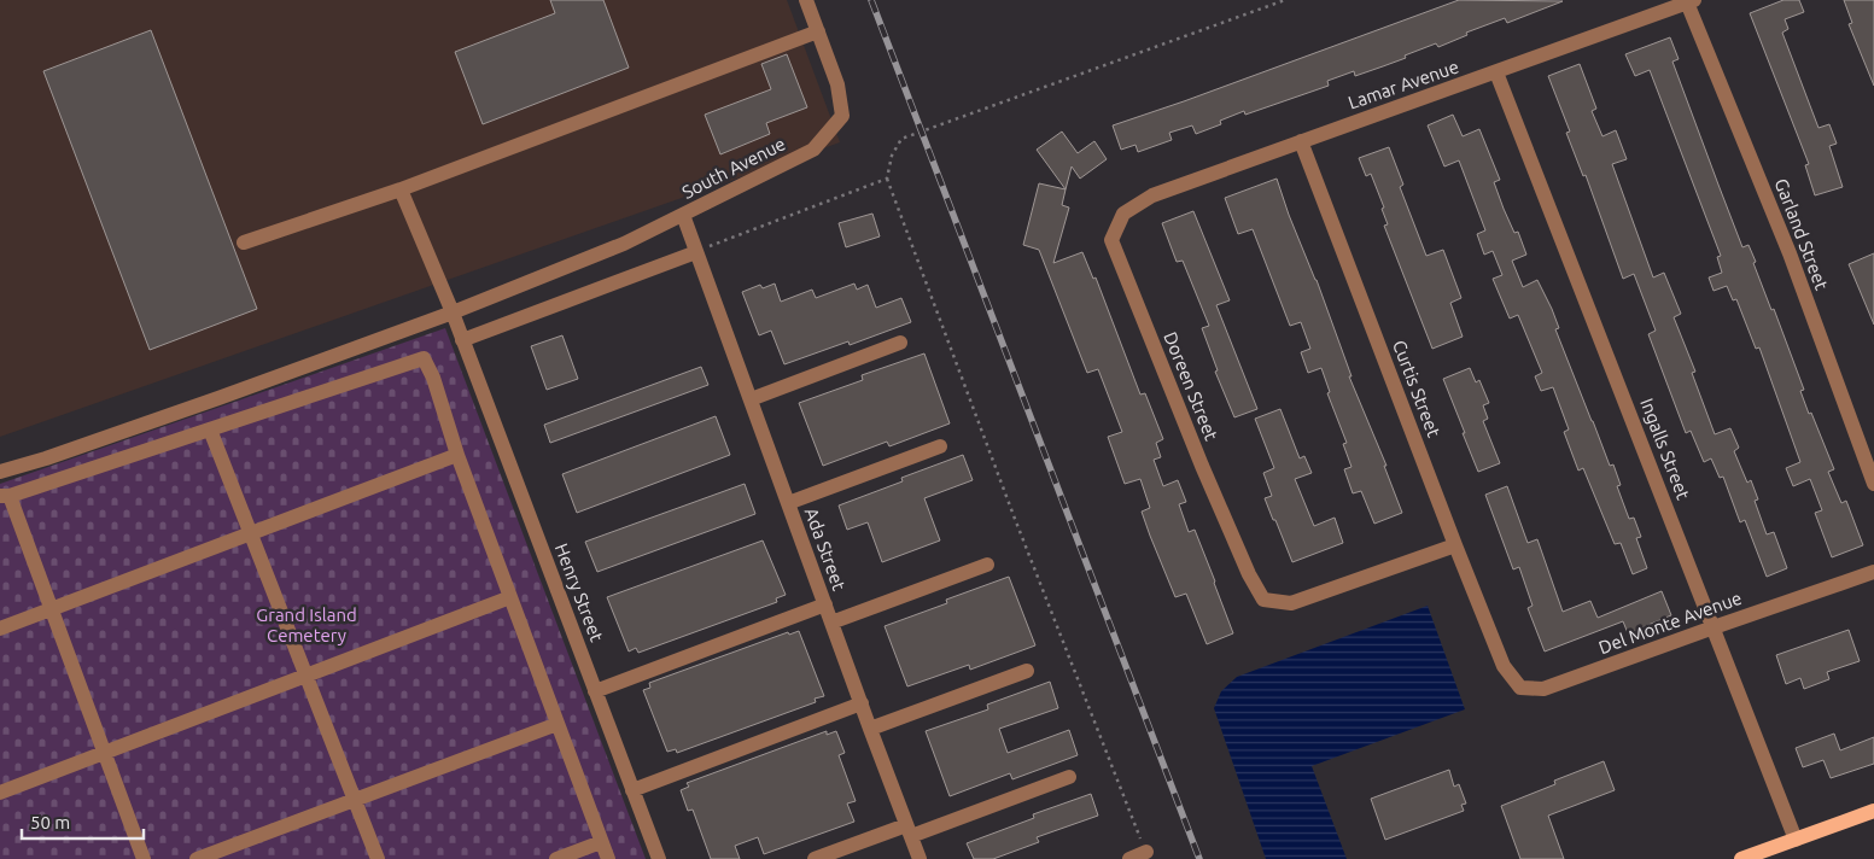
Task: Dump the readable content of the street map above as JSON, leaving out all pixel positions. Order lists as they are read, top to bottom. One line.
{"streets":{"street":["Lamar Avenue","South Avenue","Garland Street","Doreen Street","Curtis Street","Ingalls Street","Ada Street","Henry Street","Del Monte Avenue"]},"crossings":[["Lamar Avenue","Garland Street"],["Lamar Avenue","Doreen Street"],["Lamar Avenue","Curtis Street"],["Lamar Avenue","Ingalls Street"],["South Avenue","Ada Street"],["Doreen Street","Curtis Street"],["Curtis Street","Del Monte Avenue"],["Ingalls Street","Del Monte Avenue"]],"parks":["Grand Island Cemetery"],"scale_bar":"50 m"}
